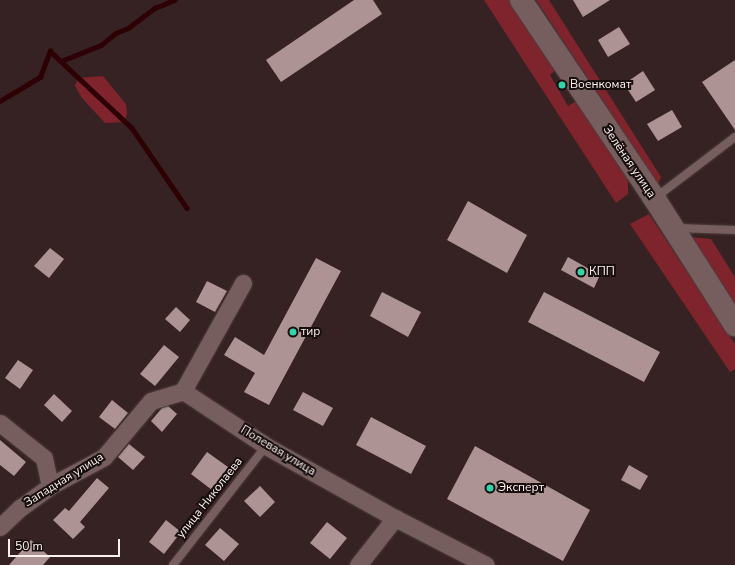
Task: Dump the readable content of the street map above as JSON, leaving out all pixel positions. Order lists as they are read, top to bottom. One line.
{"streets":{"main road":["Зелёная улица"],"street":["Полевая улица","Западная улица"],"lane":["улица Николаева"]},"crossings":[["Полевая улица","Западная улица"],["Полевая улица","улица Николаева"]],"places":["Военкомат","КПП","тир","Эксперт"],"scale_bar":"50 m"}
